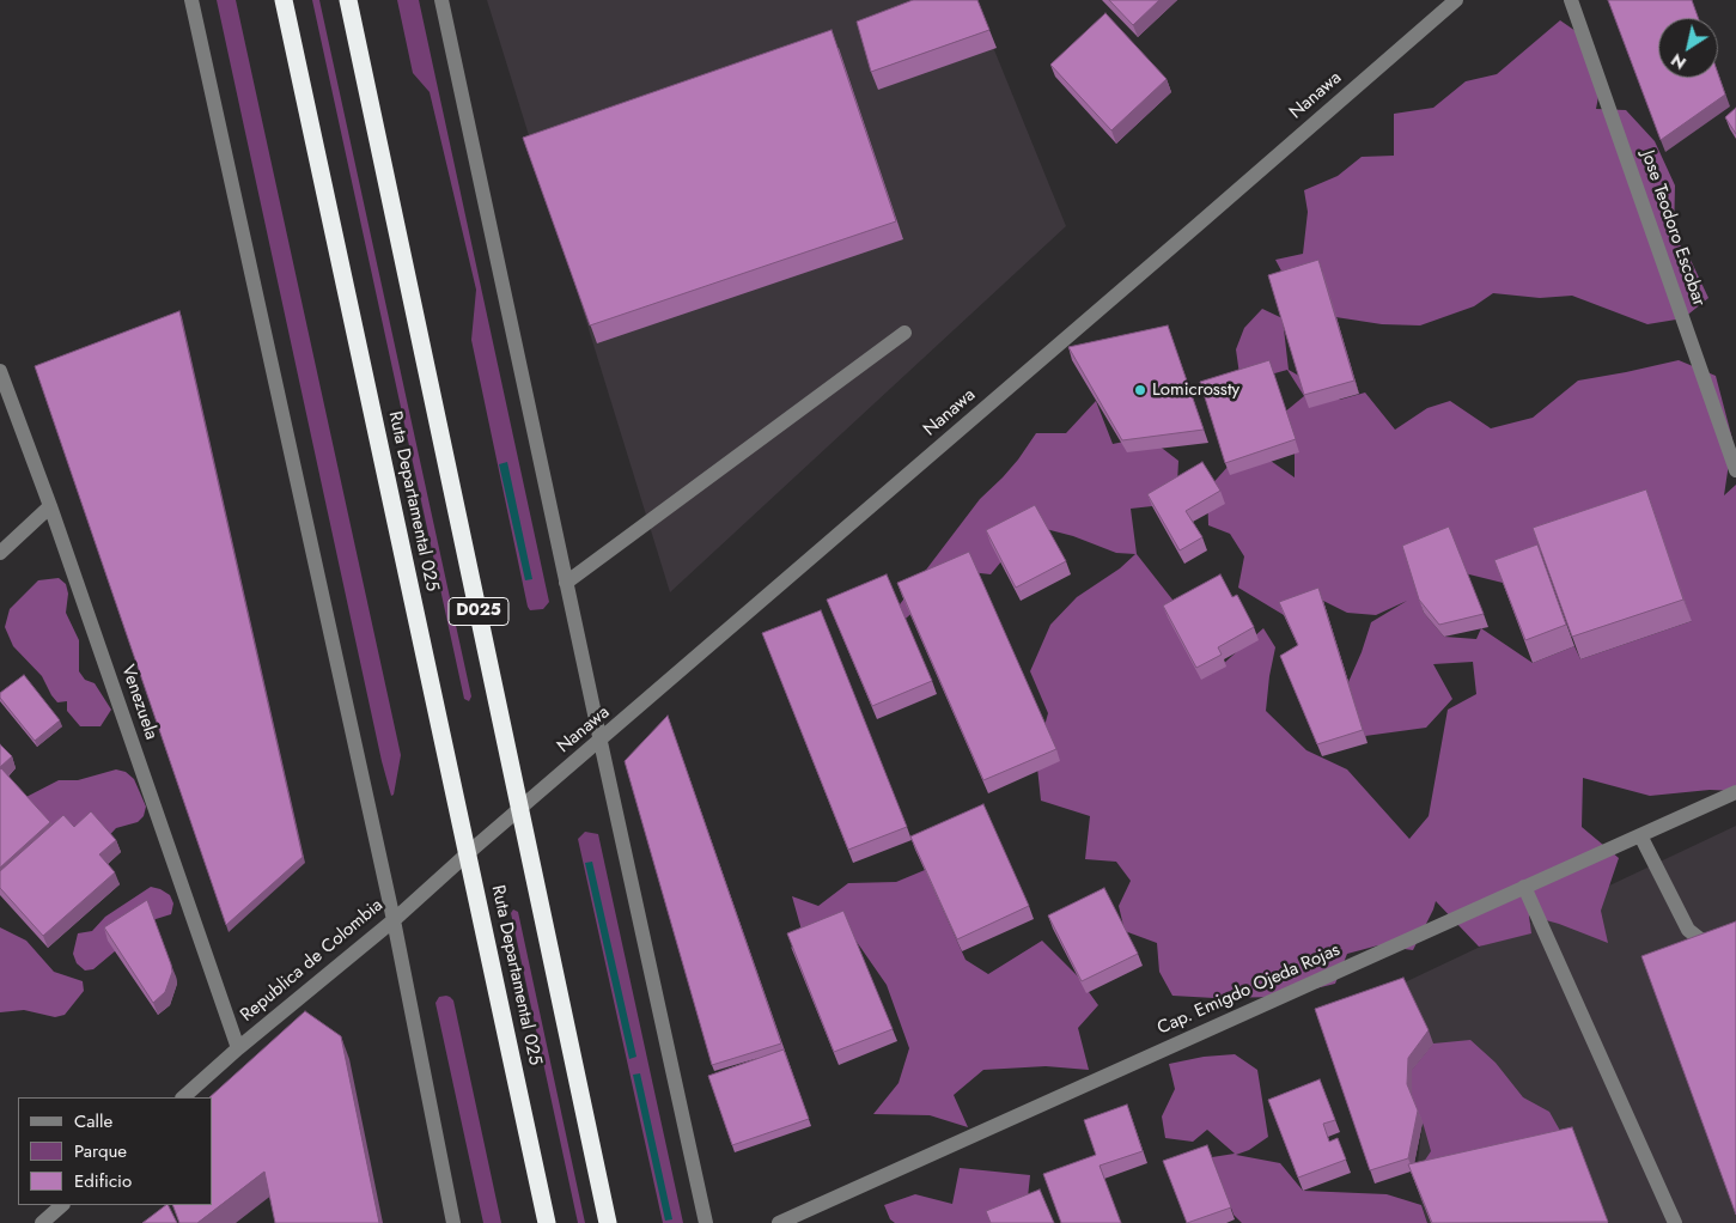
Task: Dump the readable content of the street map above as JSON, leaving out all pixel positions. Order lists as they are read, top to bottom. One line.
{"streets":{"highway":["Ruta Departamental 025","D025"],"street":["Nanawa","Jose Teodoro Escobar","Venezuela","Republica de Colombia","Cap. Emigdo Ojeda Rojas"]},"crossings":[["Nanawa","Ruta Departamental 025"],["Nanawa","D025"],["Nanawa","Republica de Colombia"],["Ruta Departamental 025","Republica de Colombia"],["Venezuela","Republica de Colombia"]],"places":["Lomicrossty"],"legend":["Calle","Parque","Edificio"],"north":"bottom left"}
